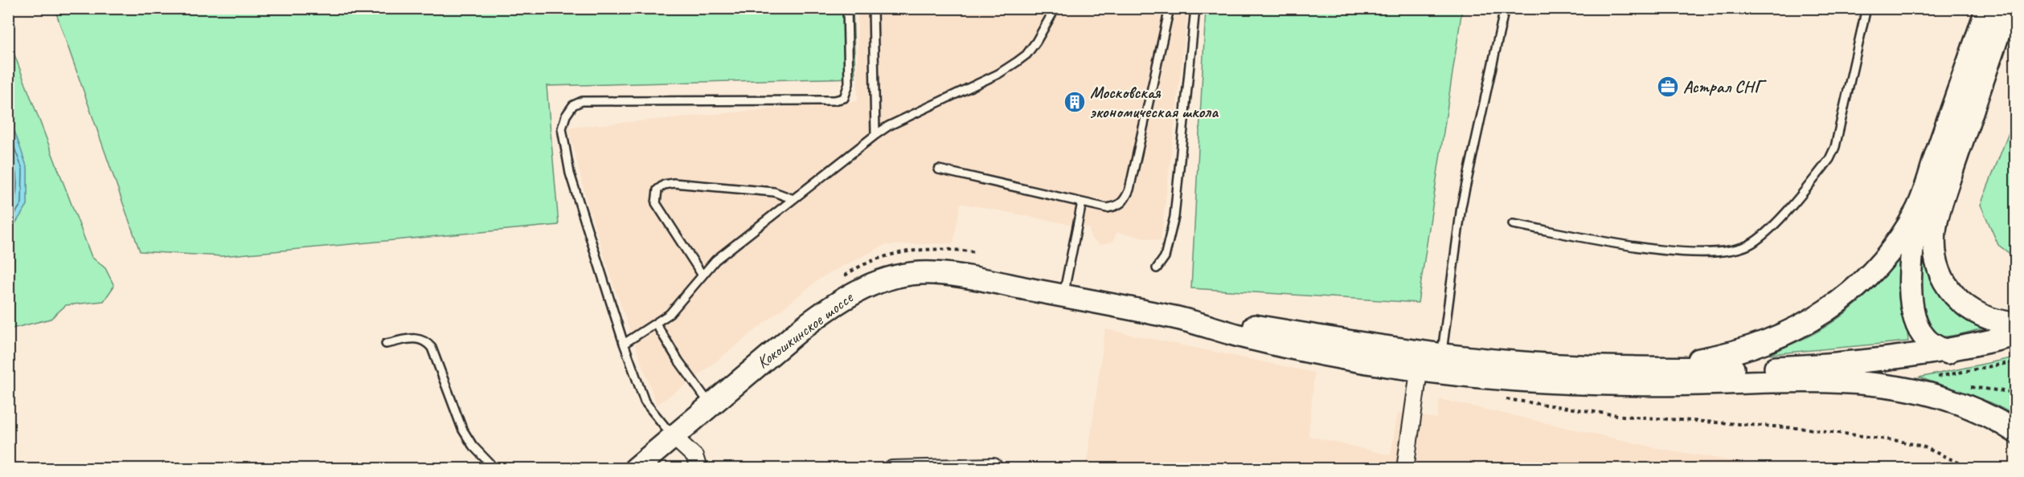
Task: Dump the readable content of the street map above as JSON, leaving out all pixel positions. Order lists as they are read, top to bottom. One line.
{"streets":{"main road":["Кокошкинское шоссе"]},"places":{"office":["Астрал СНГ"],"building":["Московская экономическая школа"]}}
